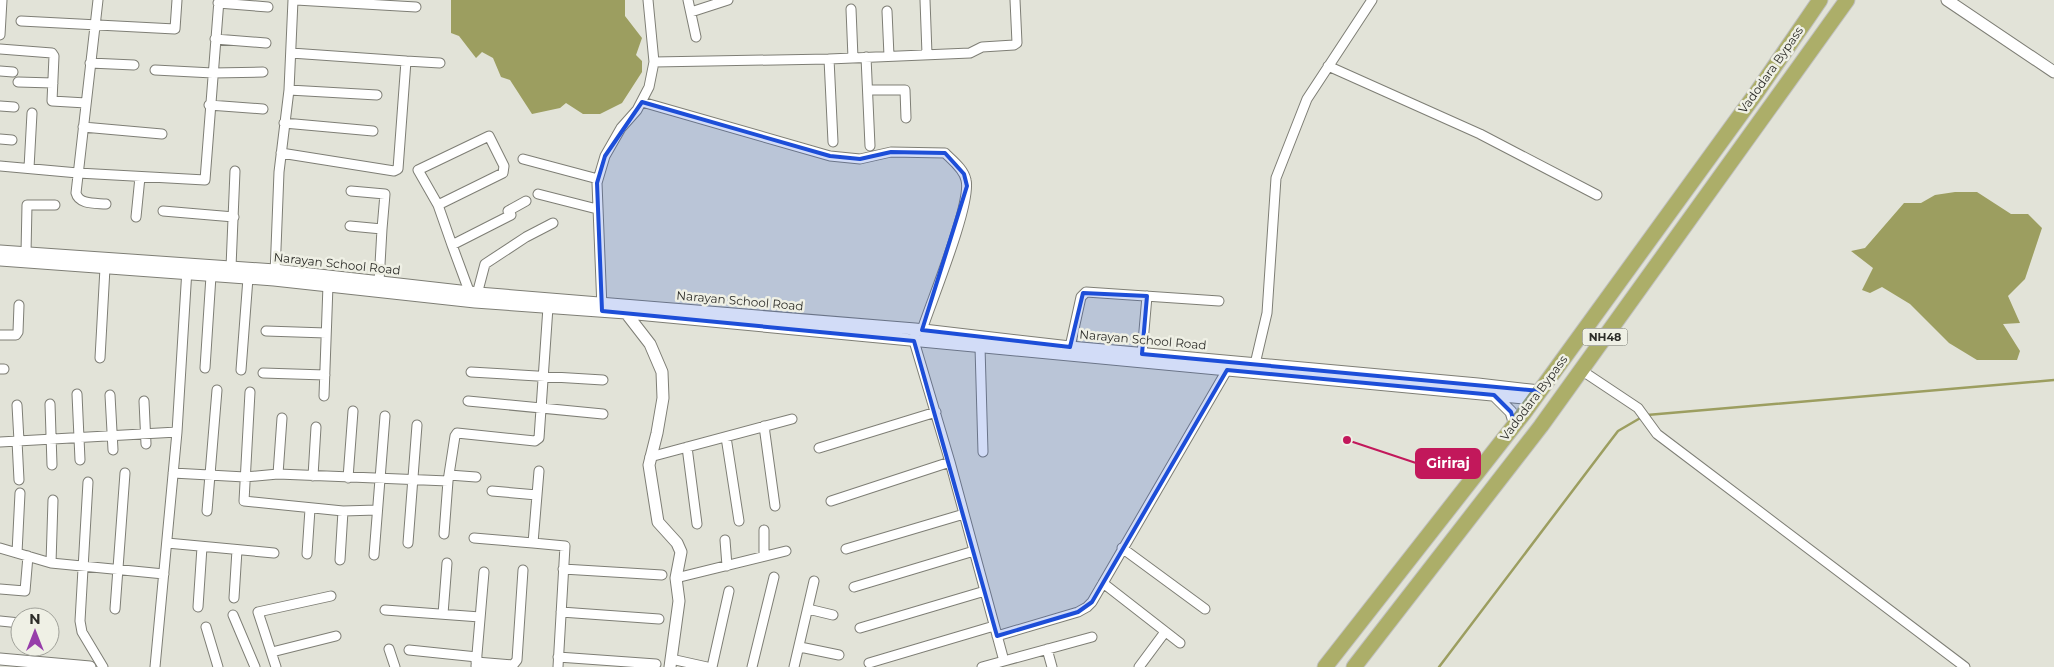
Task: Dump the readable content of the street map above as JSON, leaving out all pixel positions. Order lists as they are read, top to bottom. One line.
{"streets":{"highway":["Vadodara Bypass","NH48"],"street":["Narayan School Road"]},"crossings":[["Vadodara Bypass","Narayan School Road"]],"places":["Giriraj"],"north":"top"}
